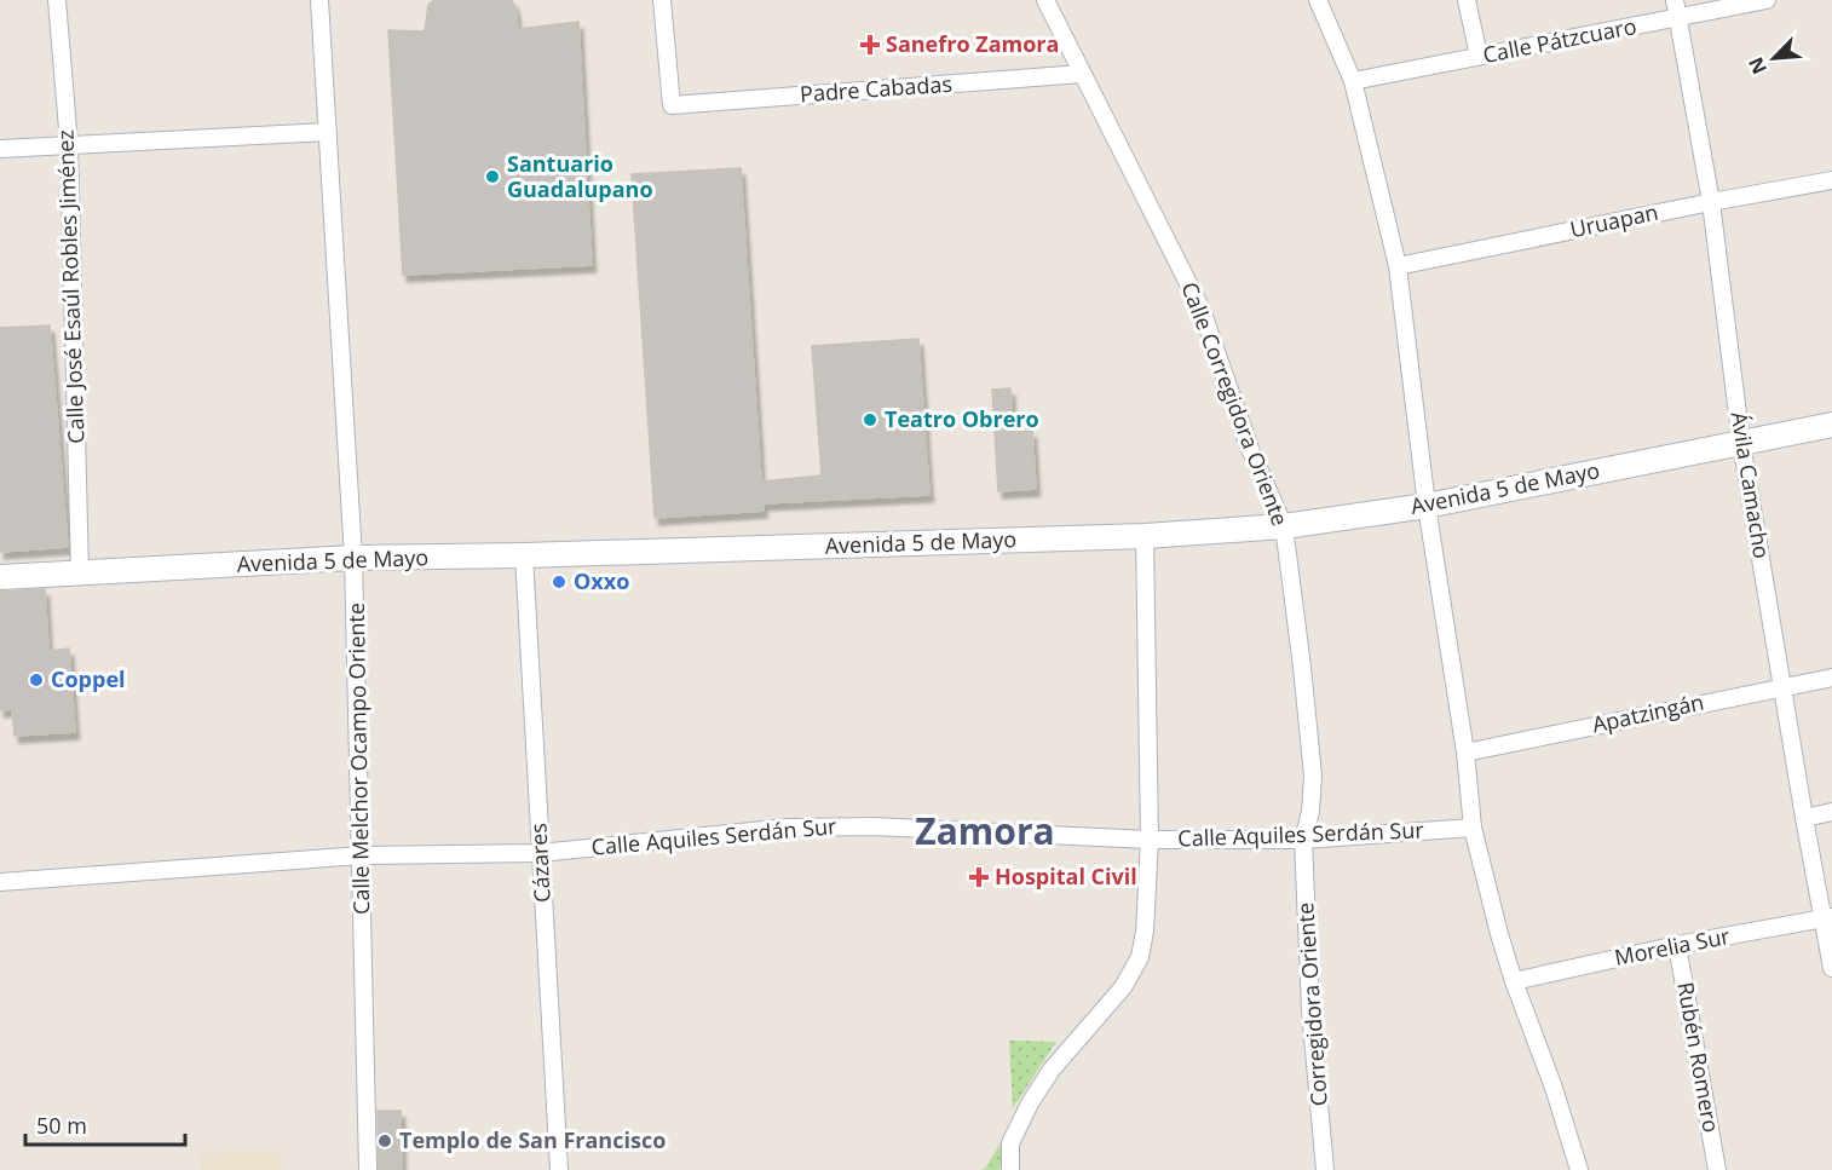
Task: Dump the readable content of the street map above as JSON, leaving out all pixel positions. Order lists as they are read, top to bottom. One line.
{"streets":{"street":["Calle Pátzcuaro","Padre Cabadas","Uruapan","Calle José Esaúl Robles Jiménez","Calle Corregidora Oriente","Ávila Camacho","Avenida 5 de Mayo","Apatzingán","Calle Melchor Ocampo Oriente","Calle Aquiles Serdán Sur","Cázares","Morelia Sur","Corregidora Oriente","Rubén Romero"]},"crossings":[["Calle Pátzcuaro","Ávila Camacho"],["Padre Cabadas","Calle Corregidora Oriente"],["Uruapan","Ávila Camacho"],["Calle José Esaúl Robles Jiménez","Avenida 5 de Mayo"],["Calle Corregidora Oriente","Avenida 5 de Mayo"],["Calle Corregidora Oriente","Calle Aquiles Serdán Sur"],["Calle Corregidora Oriente","Corregidora Oriente"],["Ávila Camacho","Avenida 5 de Mayo"],["Ávila Camacho","Apatzingán"],["Ávila Camacho","Morelia Sur"],["Avenida 5 de Mayo","Calle Melchor Ocampo Oriente"],["Avenida 5 de Mayo","Cázares"],["Calle Melchor Ocampo Oriente","Calle Aquiles Serdán Sur"],["Calle Aquiles Serdán Sur","Cázares"],["Calle Aquiles Serdán Sur","Corregidora Oriente"],["Morelia Sur","Rubén Romero"]],"districts":["Zamora"],"places":{"health":["Sanefro Zamora","Hospital Civil"],"other":["Santuario Guadalupano","Teatro Obrero","Oxxo","Coppel","Templo de San Francisco"]},"scale_bar":"50 m","north":"bottom left"}
